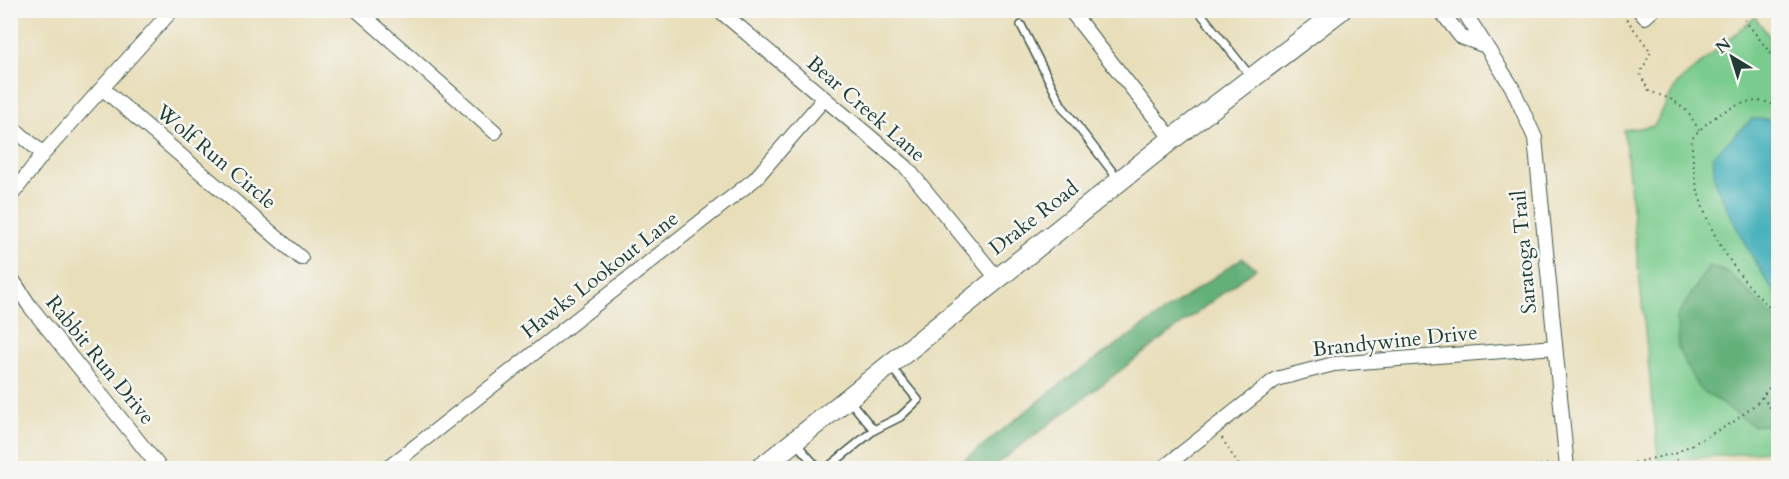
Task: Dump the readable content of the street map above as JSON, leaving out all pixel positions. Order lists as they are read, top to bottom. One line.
{"streets":{"street":["Bear Creek Lane","Wolf Run Circle","Drake Road","Saratoga Trail","Hawks Lookout Lane","Brandywine Drive","Rabbit Run Drive"]},"crossings":[["Bear Creek Lane","Drake Road"],["Bear Creek Lane","Hawks Lookout Lane"],["Saratoga Trail","Brandywine Drive"]],"north":"top left"}
